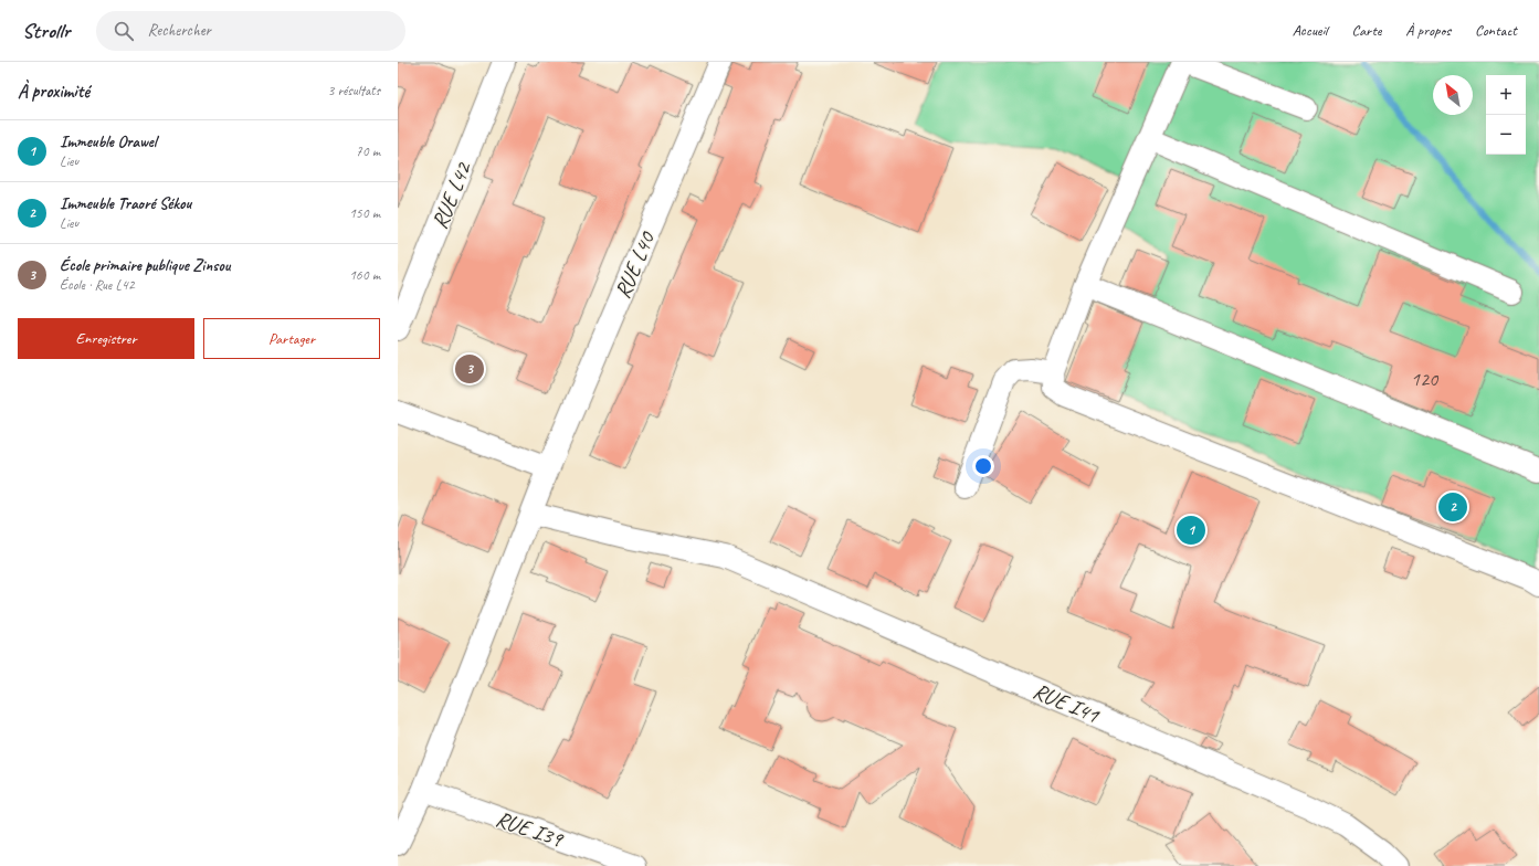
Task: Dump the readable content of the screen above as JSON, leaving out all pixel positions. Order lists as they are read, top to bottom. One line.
{"streets":{"street":["RUE L42","RUE L40","RUE I41","RUE I39"]},"crossings":[["RUE L40","RUE I41"],["RUE L40","RUE I39"]],"house_numbers":["120"],"north":"top left","page":{"header":"Strollr","search":"Rechercher","nav":["Accueil","Carte","À propos","Contact"],"heading":["À proximité","3 résultats"],"map_buttons":["+","−"],"list":[{"mark":"1","name":"Immeuble Orawel","note":"Lieu","value":"70 m"},{"mark":"2","name":"Immeuble Traoré Sékou","note":"Lieu","value":"150 m"},{"mark":"3","name":"École primaire publique Zinsou","note":"École · Rue L42","value":"160 m"}],"buttons":["Enregistrer","Partager"],"pins":["3","2","1"]}}
